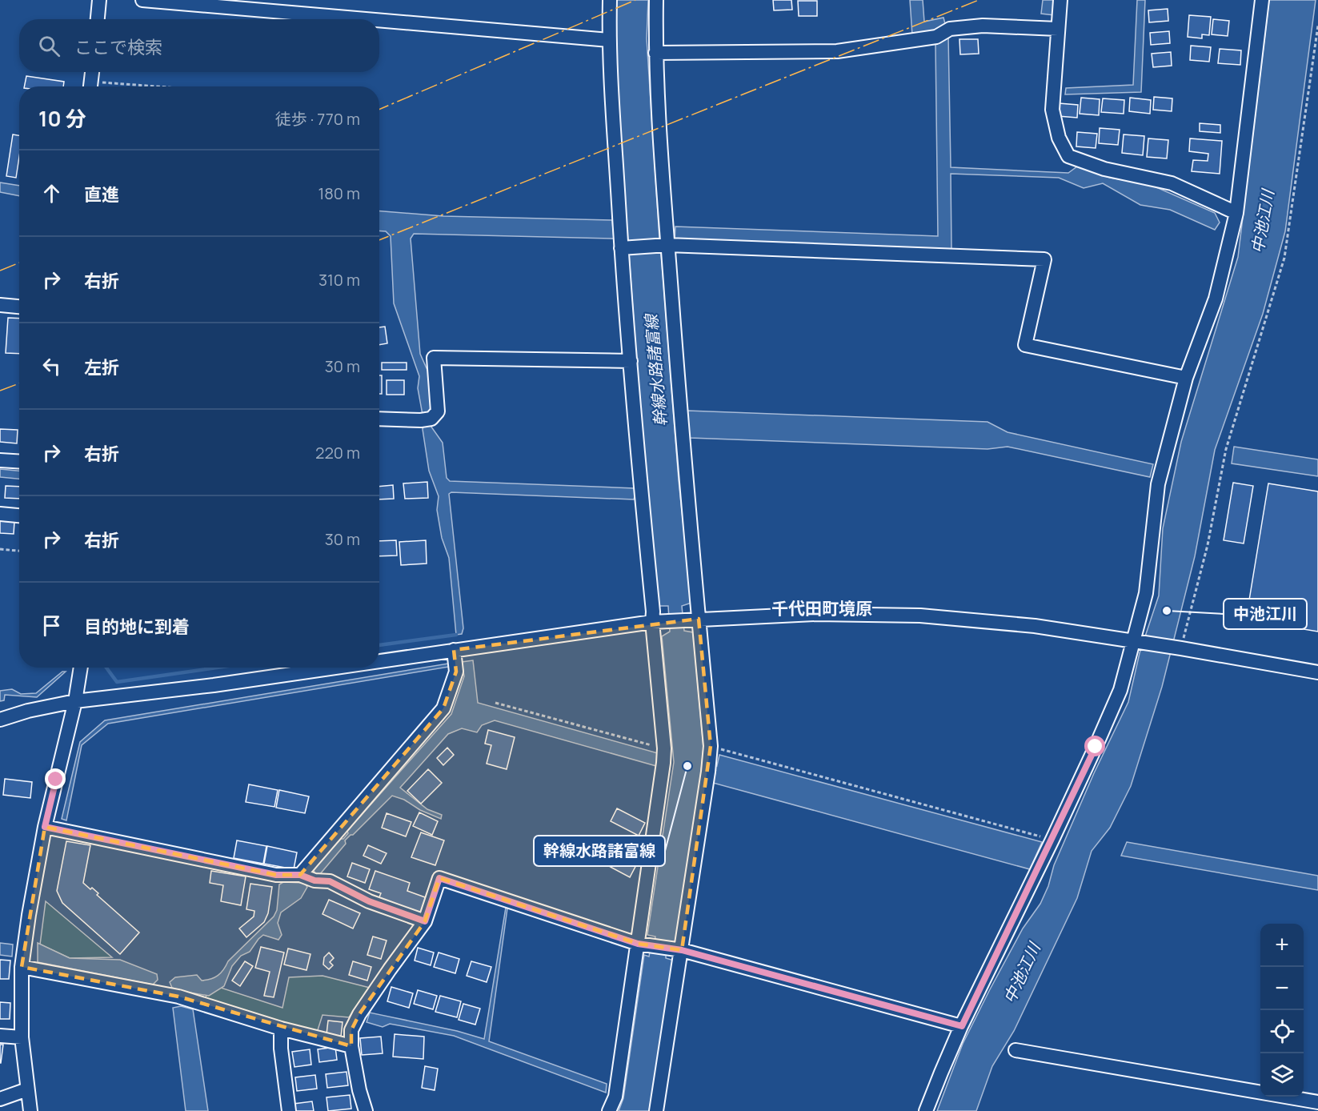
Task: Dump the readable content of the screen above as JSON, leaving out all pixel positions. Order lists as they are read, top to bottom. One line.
{"districts":["千代田町境原"],"water":["中池江川","幹線水路諸富線"],"places":["中池江川","幹線水路諸富線"],"page":{"search":"ここで検索","heading":["10 分","徒歩 · 770 m"],"list":[["直進","180 m"],["右折","310 m"],["左折","30 m"],["右折","220 m"],["右折","30 m"],"目的地に到着"],"map_buttons":["+","−"]}}
